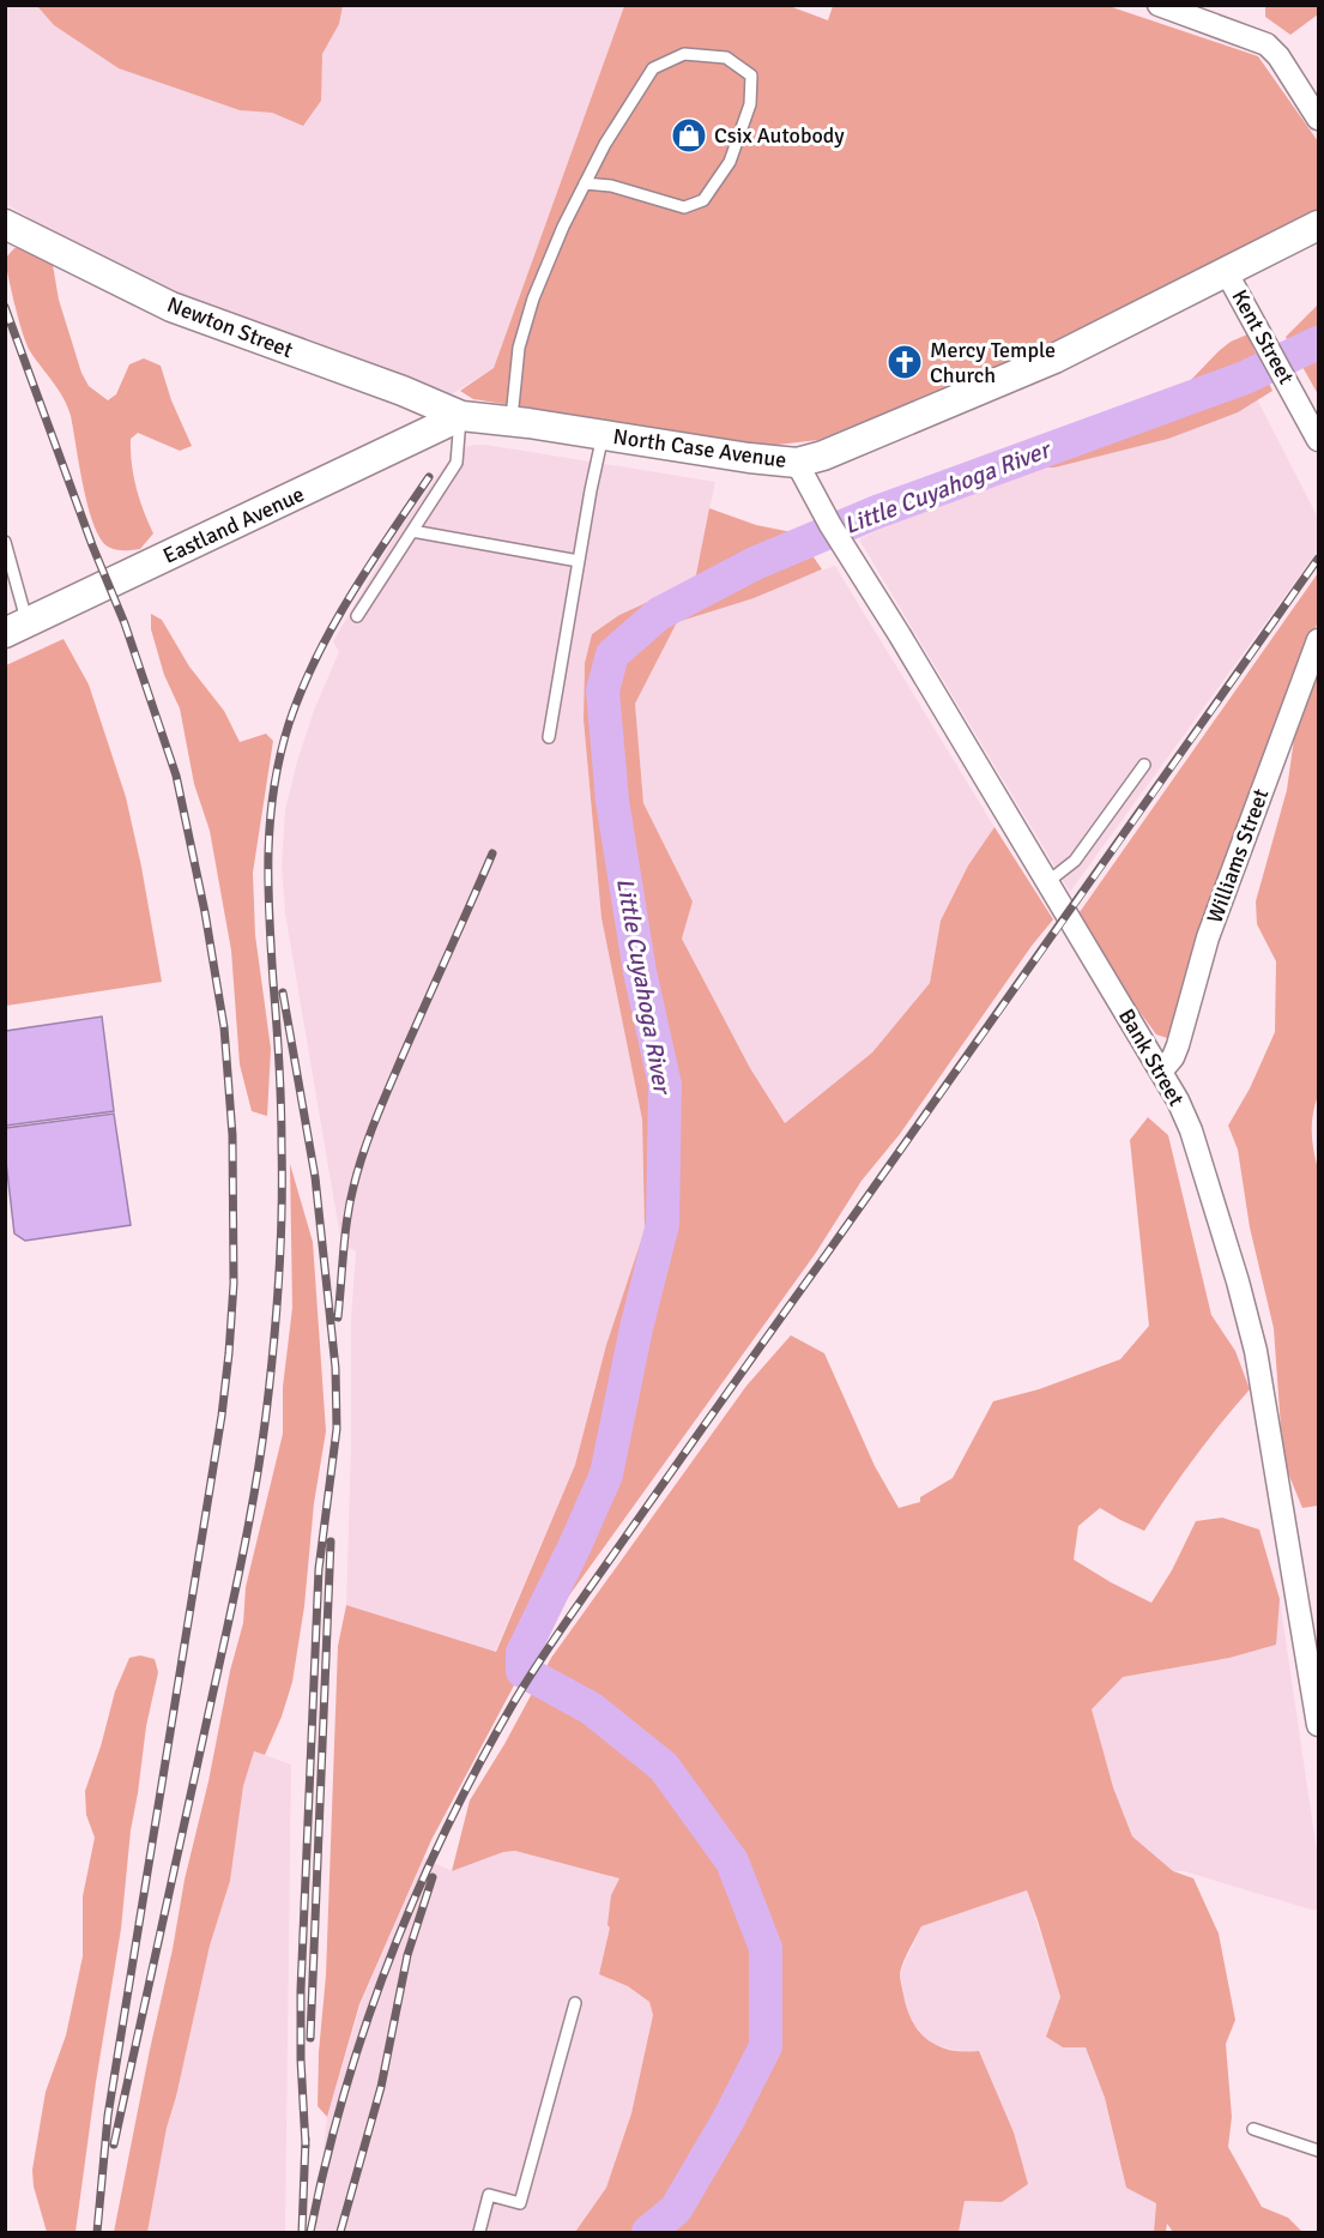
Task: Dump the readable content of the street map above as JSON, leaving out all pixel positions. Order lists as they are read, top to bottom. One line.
{"streets":{"street":["Newton Street","Kent Street","North Case Avenue","Eastland Avenue","Williams Street","Bank Street"]},"crossings":[["Newton Street","North Case Avenue"],["Newton Street","Eastland Avenue"],["Kent Street","North Case Avenue"],["North Case Avenue","Eastland Avenue"],["North Case Avenue","Bank Street"],["Williams Street","Bank Street"]],"water":["Little Cuyahoga River"],"places":{"shop":["Csix Autobody"],"church":["Mercy Temple Church"]}}
